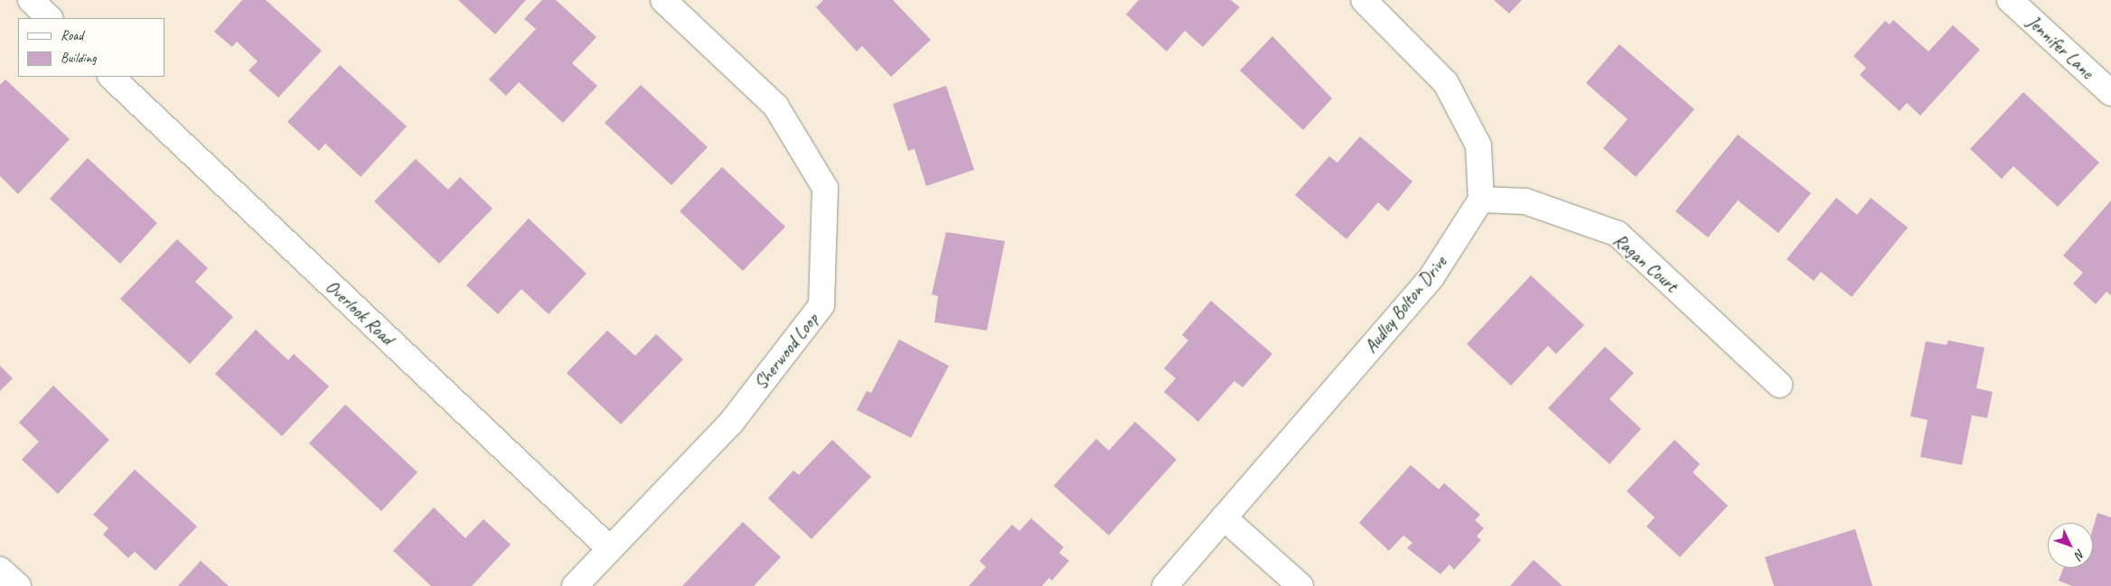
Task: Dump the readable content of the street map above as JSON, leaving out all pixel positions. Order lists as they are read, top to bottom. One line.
{"streets":{"street":["Jennifer Lane","Ragan Court","Audley Bolton Drive","Overlook Road","Sherwood Loop"]},"crossings":[["Ragan Court","Audley Bolton Drive"],["Overlook Road","Sherwood Loop"]],"legend":["Road","Building"],"north":"bottom right"}
